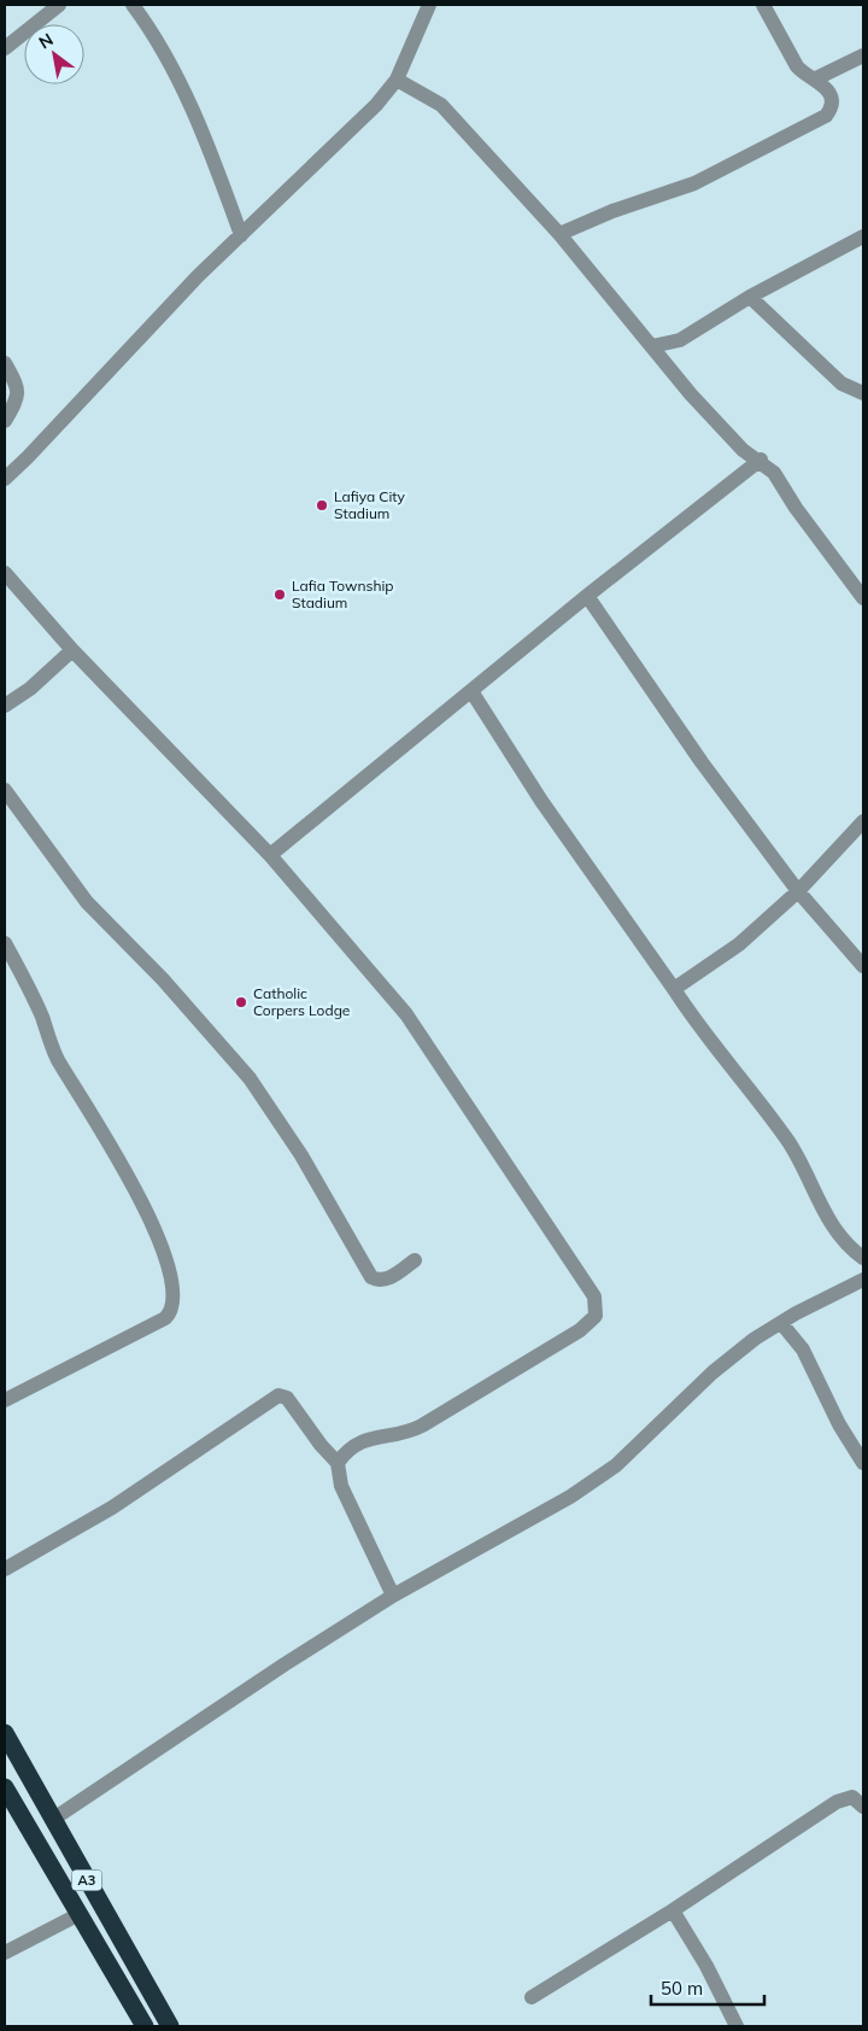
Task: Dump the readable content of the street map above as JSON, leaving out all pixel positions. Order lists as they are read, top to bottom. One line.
{"streets":{"highway":["A3"]},"places":["Lafiya City Stadium","Lafia Township Stadium","Catholic Corpers Lodge"],"scale_bar":"50 m","north":"top left"}
